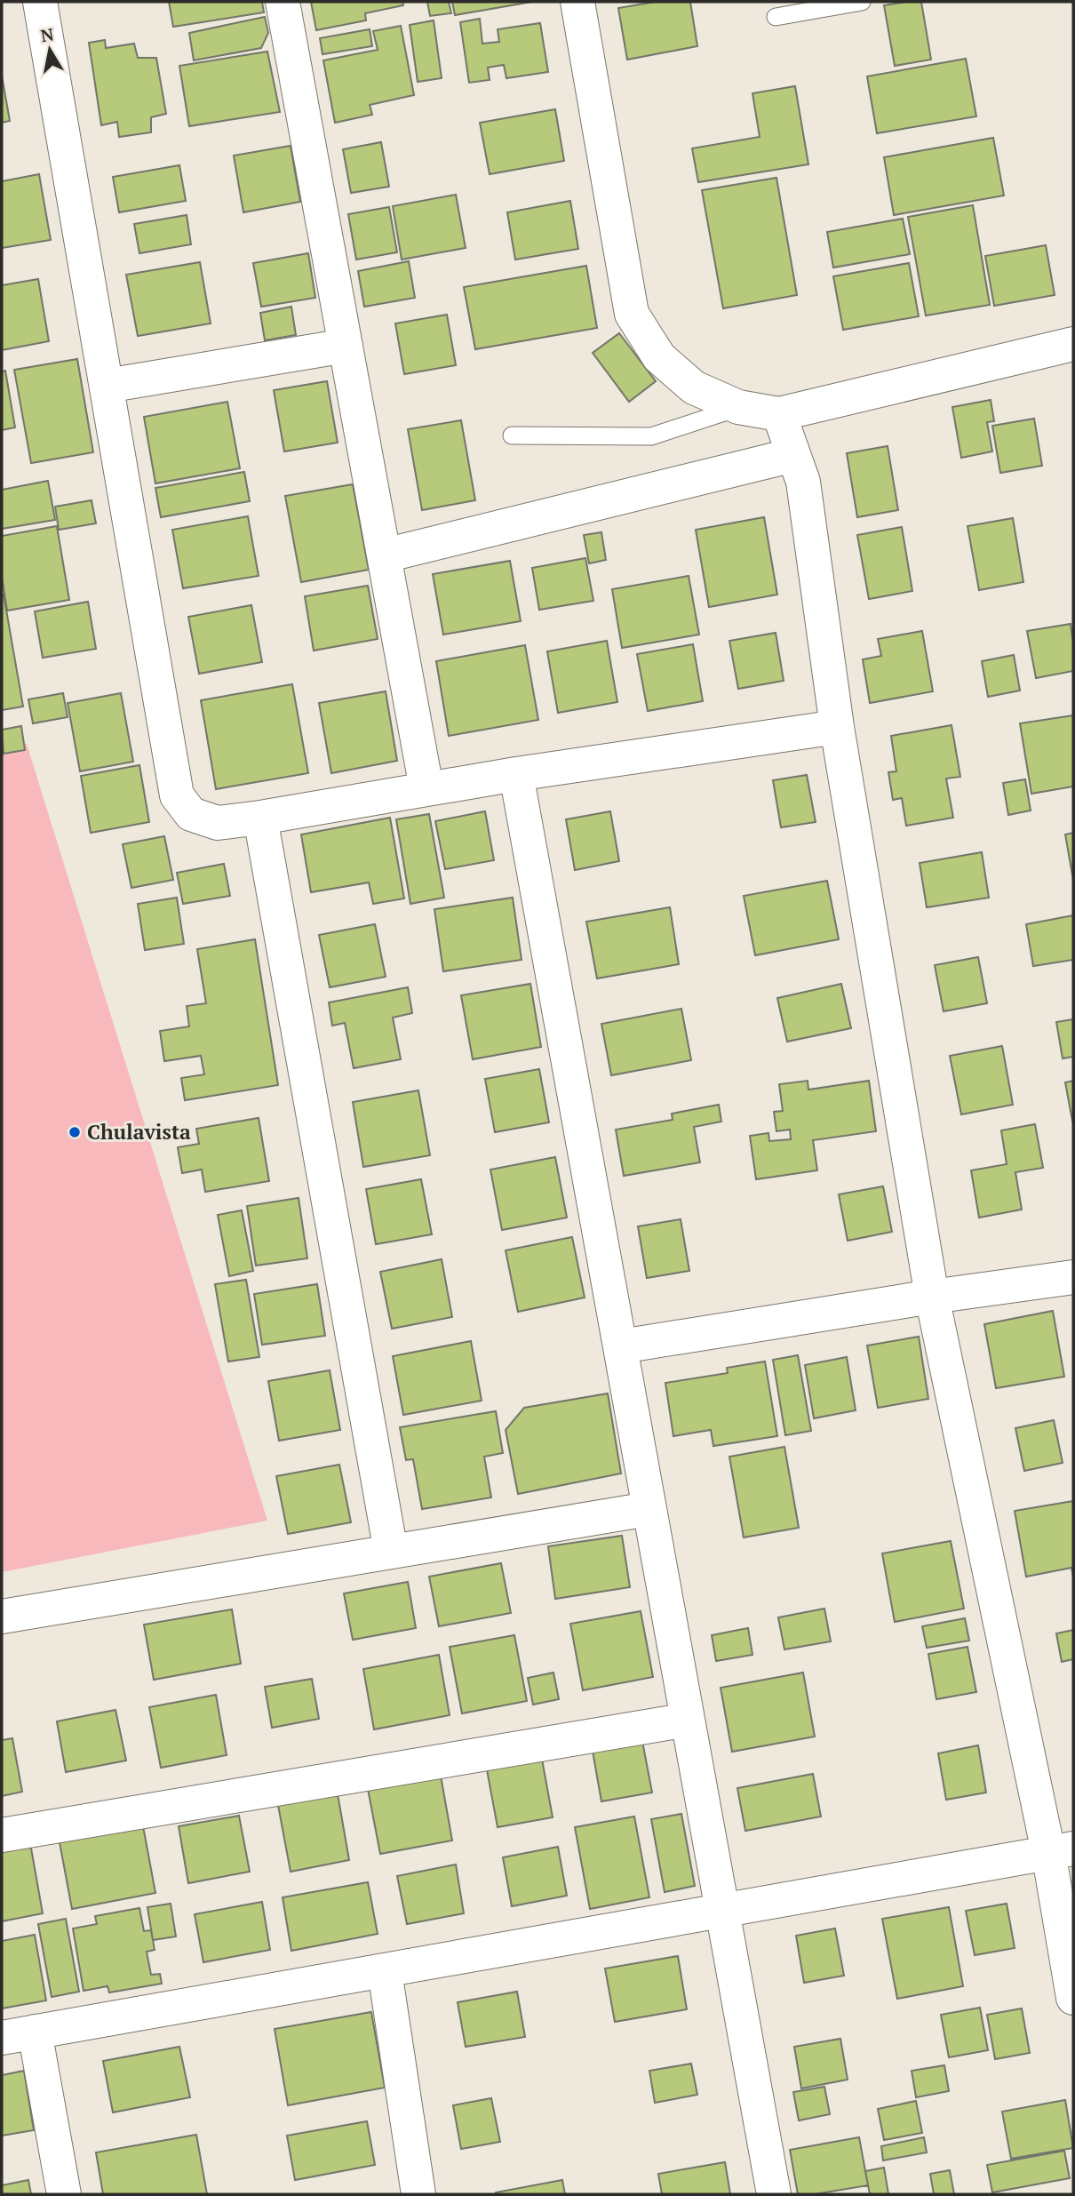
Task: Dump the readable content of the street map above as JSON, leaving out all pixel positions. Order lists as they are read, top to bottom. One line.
{"places":["Chulavista"],"north":"top"}
